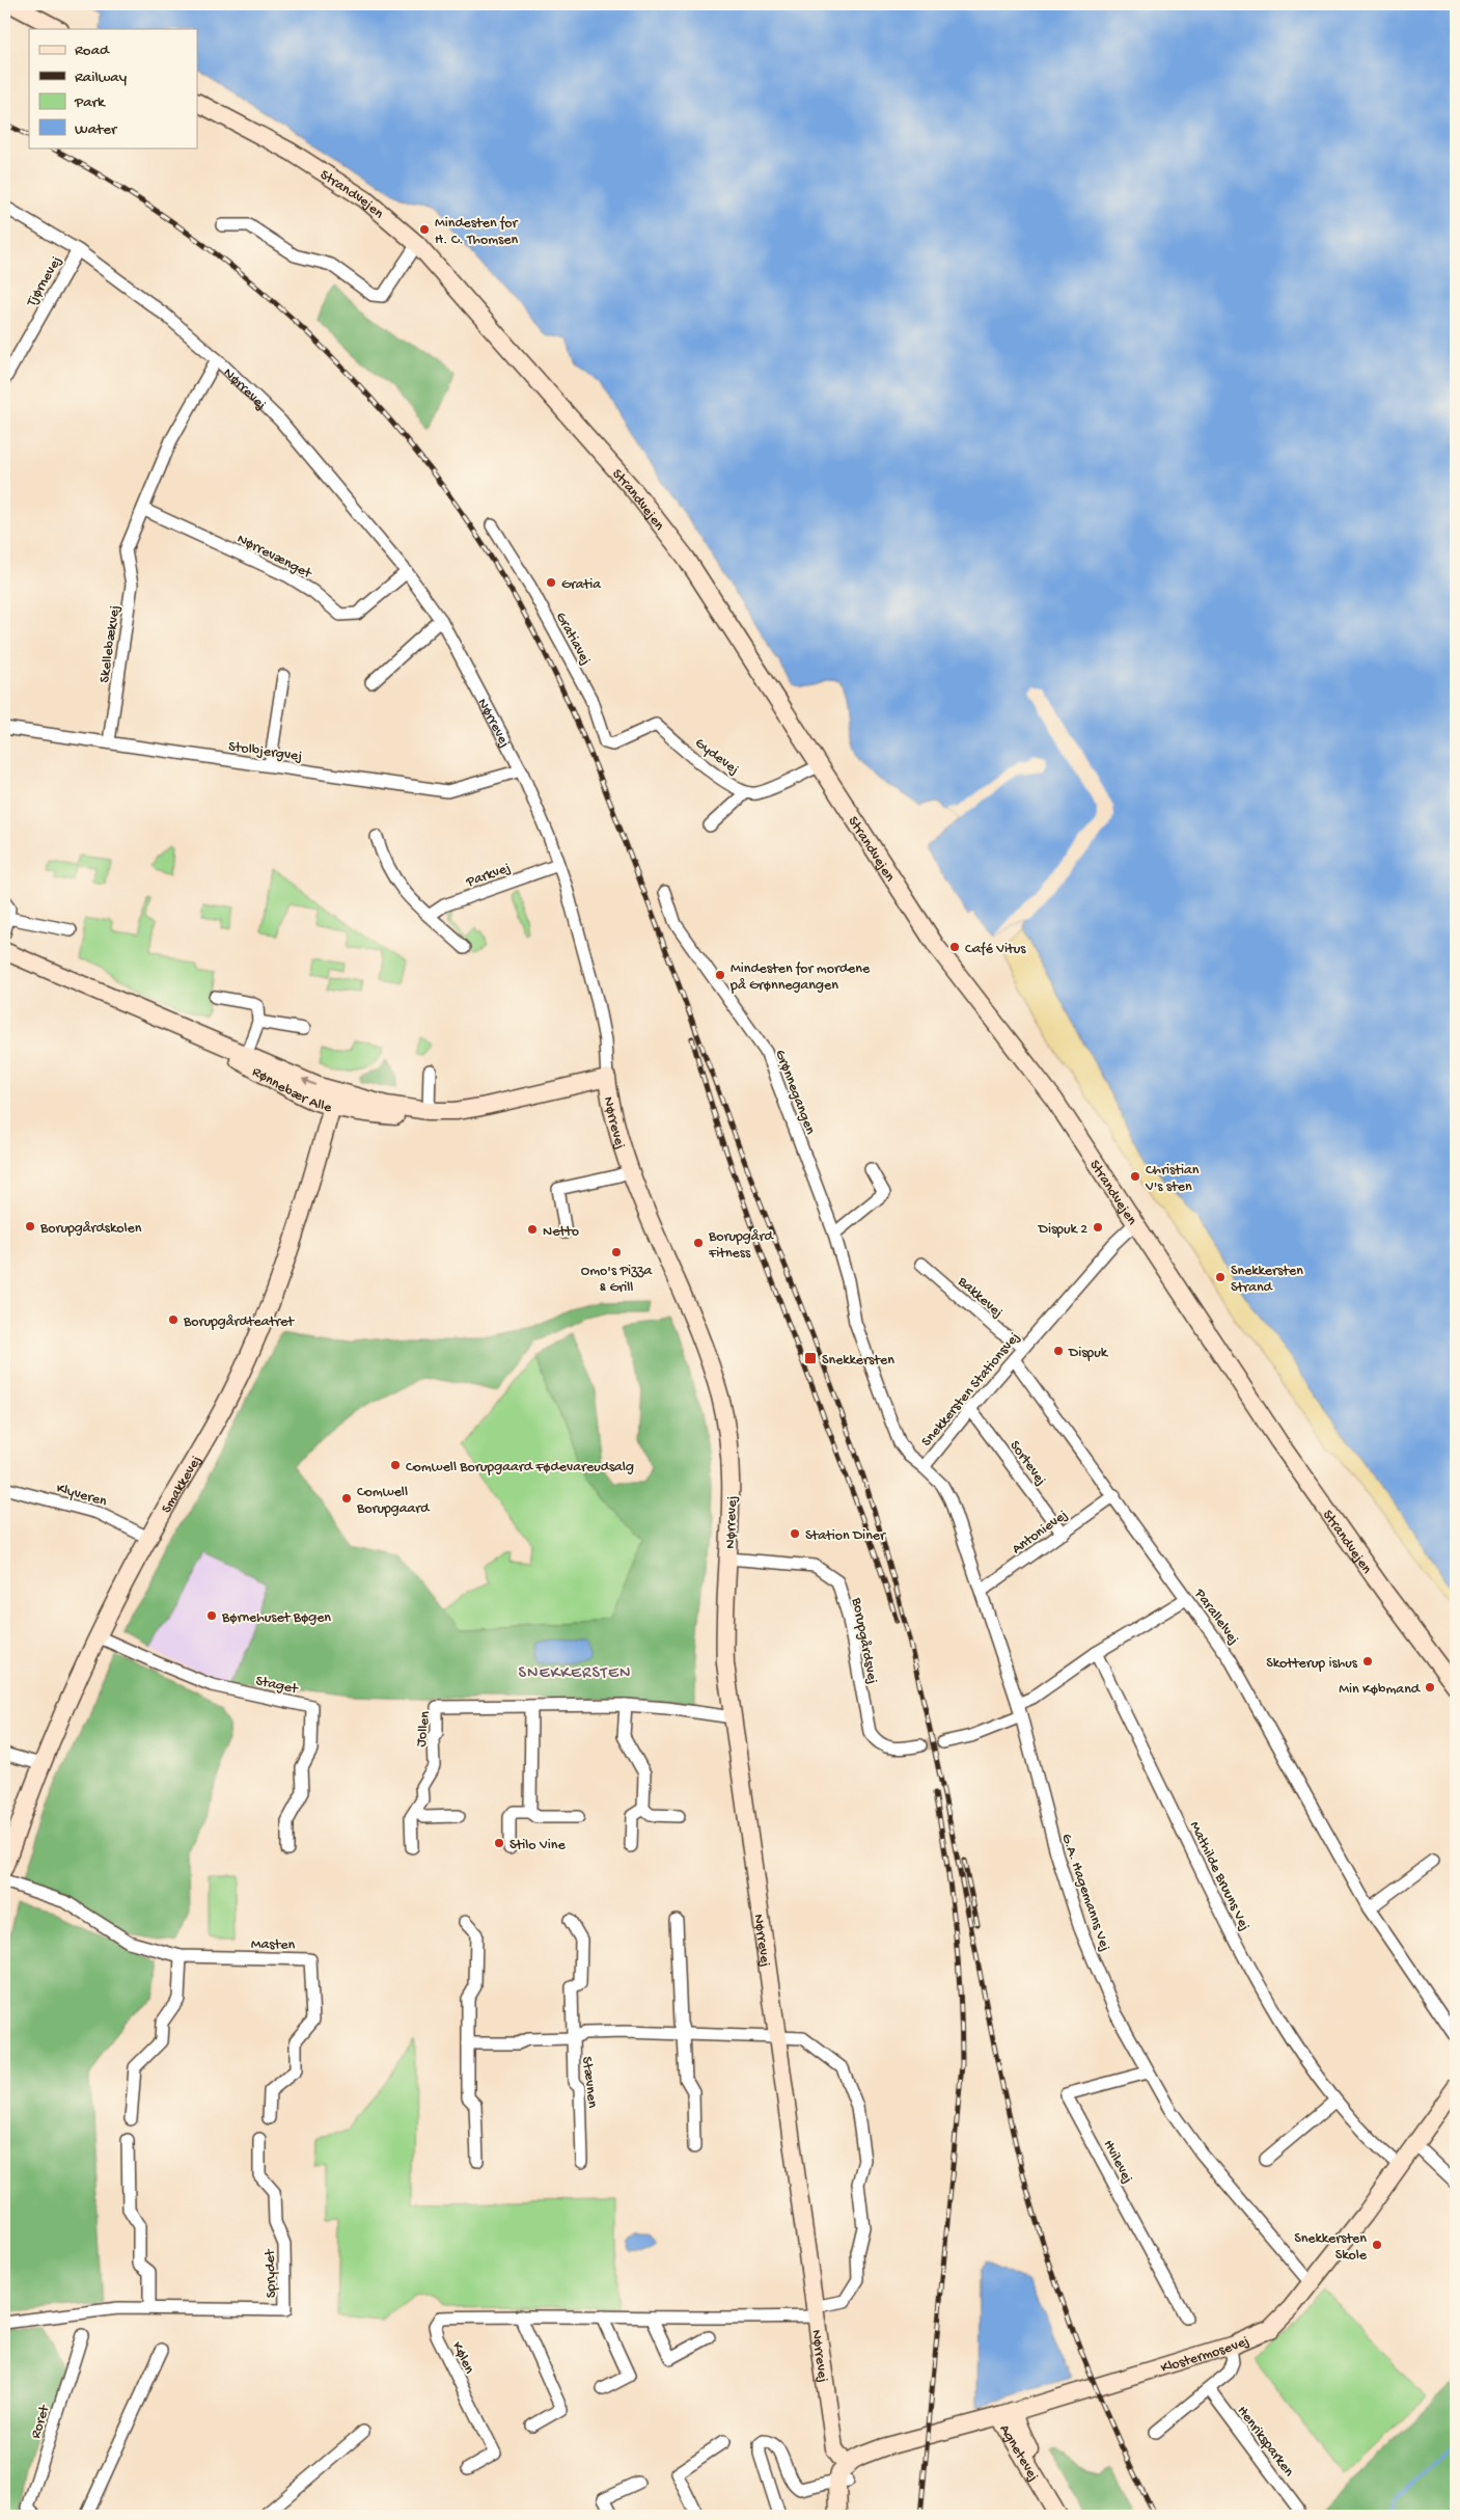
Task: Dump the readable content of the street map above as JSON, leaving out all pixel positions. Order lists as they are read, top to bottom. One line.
{"streets":{"main road":["Strandvejen","Nørrevej","Rønnebær Alle","Smakkevej","Klostermosevej","Agnetevej"],"street":["Tjørnevej","Nørrevænget","Gratiavej","Skellebækvej","Stolbjergvej","Gydevej","Parkvej","Grønnegangen","Bakkevej","Snekkersten Stationsvej","Sortevej","Klyveren","Antonievej","Parallelvej","Borupgårdsvej","Staget","Jollen","Mathilde Bruuns Vej","G.A. Hagemanns Vej","Masten","Stævnen","Hvilevej","Sprydet","Kølen","Roret","Henriksparken"]},"crossings":[["Strandvejen","Gydevej"],["Strandvejen","Snekkersten Stationsvej"],["Tjørnevej","Nørrevej"],["Nørrevej","Nørrevænget"],["Nørrevej","Stolbjergvej"],["Nørrevej","Parkvej"],["Nørrevej","Rønnebær Alle"],["Nørrevej","Borupgårdsvej"],["Nørrevej","Jollen"],["Nørrevej","Stævnen"],["Nørrevej","Klostermosevej"],["Nørrevej","Kølen"],["Nørrevænget","Skellebækvej"],["Gratiavej","Gydevej"],["Skellebækvej","Stolbjergvej"],["Rønnebær Alle","Smakkevej"],["Grønnegangen","Snekkersten Stationsvej"],["Bakkevej","Snekkersten Stationsvej"],["Snekkersten Stationsvej","Sortevej"],["Snekkersten Stationsvej","Parallelvej"],["Snekkersten Stationsvej","G.A. Hagemanns Vej"],["Sortevej","Antonievej"],["Smakkevej","Klyveren"],["Smakkevej","Staget"],["Antonievej","Parallelvej"],["Antonievej","G.A. Hagemanns Vej"],["Mathilde Bruuns Vej","Klostermosevej"],["G.A. Hagemanns Vej","Hvilevej"],["G.A. Hagemanns Vej","Klostermosevej"],["Stævnen","Kølen"],["Klostermosevej","Agnetevej"]],"districts":["SNEKKERSTEN"],"places":{"other":["Mindesten for H. C. Thomsen","Gratia","Café Vitus","Mindesten for mordene på Grønnegangen","Christian V's sten","Borupgårdskolen","Dispuk 2","Netto","Borupgård Fitness","Omo's Pizza & Grill","Snekkersten Strand","Borupgårdteatret","Dispuk","Comwell Borupgaard Fødevareudsalg","Comwell Borupgaard","Station Diner","Børnehuset Bøgen","Skotterup ishus","Min Købmand","Stilo Vine","Snekkersten Skole"],"transit":["Snekkersten"]},"legend":["Road","Railway","Park","Water"]}
